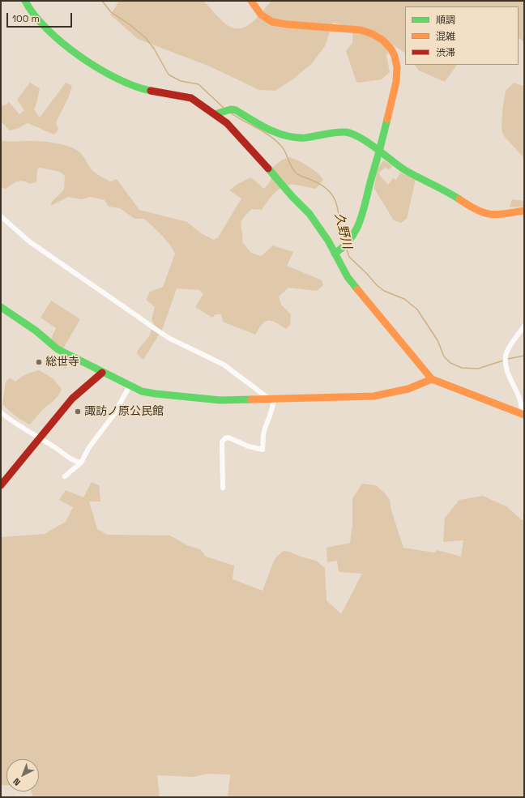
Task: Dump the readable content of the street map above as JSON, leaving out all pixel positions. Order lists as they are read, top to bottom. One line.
{"water":["久野川"],"places":["総世寺","諏訪ノ原公民館"],"legend":["順調","混雑","渋滞"],"scale_bar":"100 m","north":"bottom left"}
